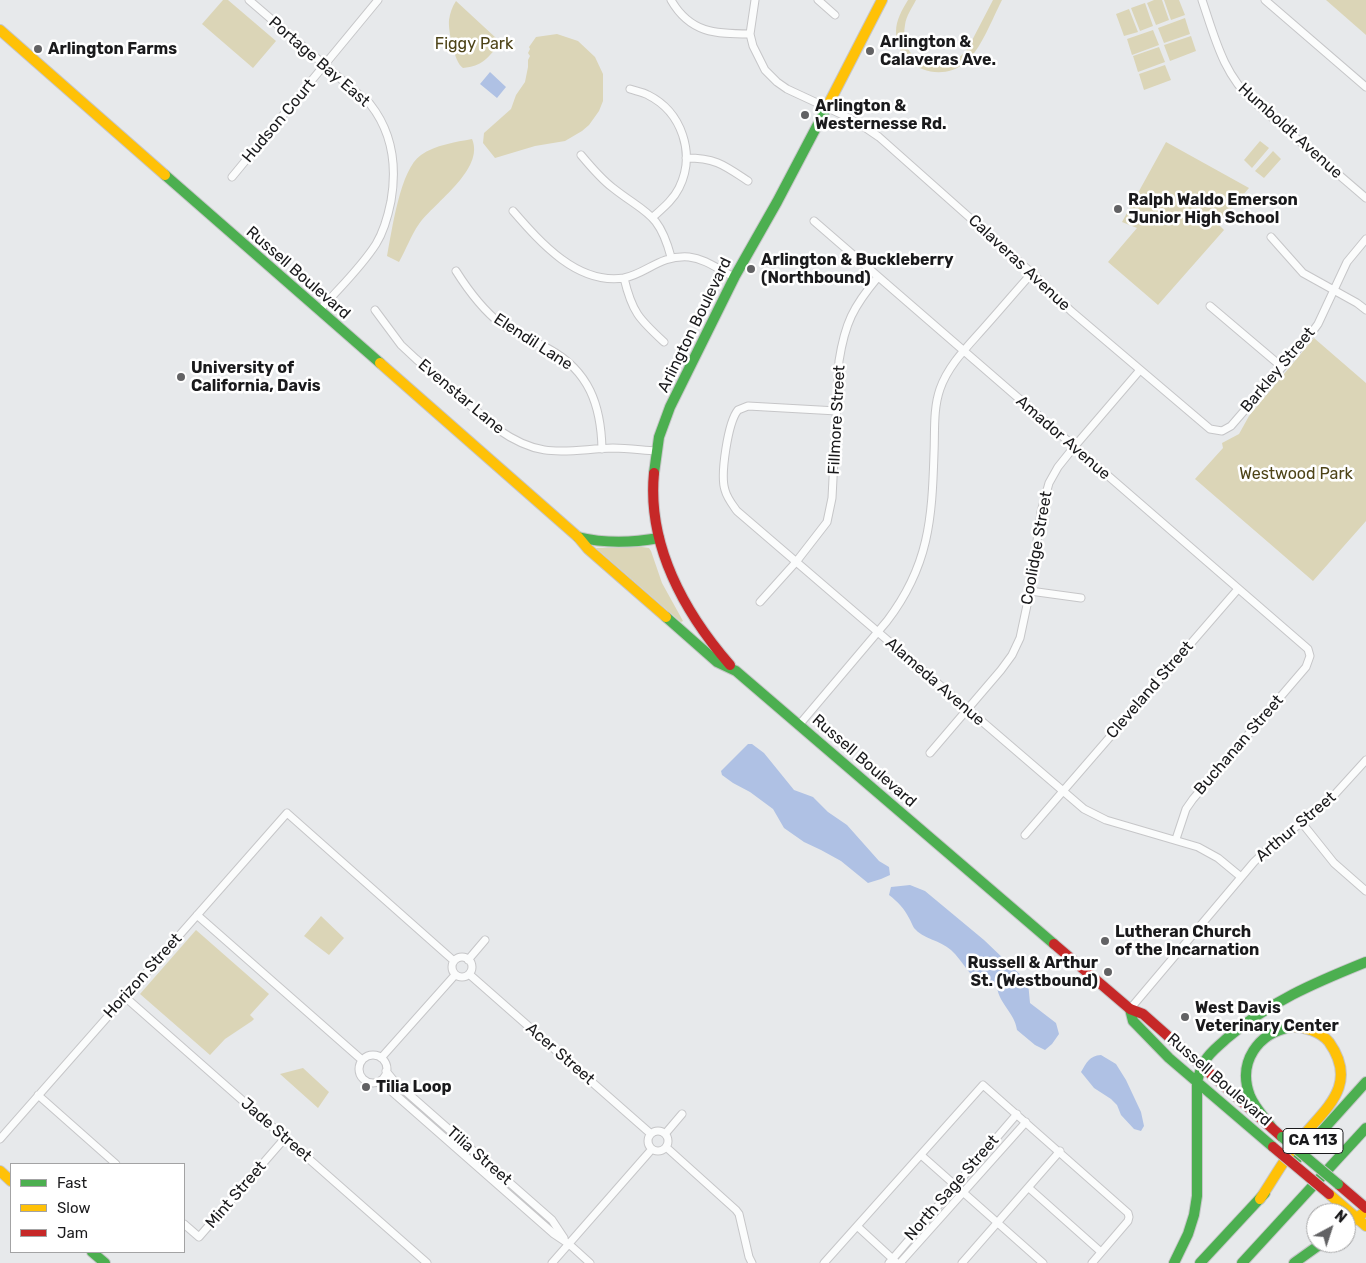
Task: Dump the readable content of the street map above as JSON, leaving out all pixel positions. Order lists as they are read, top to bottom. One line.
{"streets":{"main road":["Russell Boulevard","Arlington Boulevard","CA 113"],"street":["Portage Bay East","Hudson Court","Humboldt Avenue","Calaveras Avenue","Elendil Lane","Barkley Street","Evenstar Lane","Fillmore Street","Amador Avenue","Coolidge Street","Alameda Avenue","Cleveland Street","Buchanan Street","Arthur Street","Horizon Street","Acer Street","Jade Street","Tilia Street","North Sage Street","Mint Street"]},"crossings":[["Portage Bay East","Hudson Court"],["Portage Bay East","Russell Boulevard"],["Calaveras Avenue","Arlington Boulevard"],["Calaveras Avenue","Barkley Street"],["Calaveras Avenue","Coolidge Street"],["Russell Boulevard","Arlington Boulevard"],["Russell Boulevard","Arthur Street"],["Arlington Boulevard","Evenstar Lane"],["Elendil Lane","Evenstar Lane"],["Fillmore Street","Amador Avenue"],["Fillmore Street","Alameda Avenue"],["Amador Avenue","Coolidge Street"],["Amador Avenue","Cleveland Street"],["Amador Avenue","Buchanan Street"],["Coolidge Street","Alameda Avenue"],["Alameda Avenue","Cleveland Street"],["Alameda Avenue","Buchanan Street"],["Alameda Avenue","Arthur Street"],["Horizon Street","Acer Street"],["Horizon Street","Jade Street"],["Jade Street","Mint Street"]],"parks":["Figgy Park","Westwood Park"],"places":["Arlington Farms","Arlington & Calaveras Ave.","Arlington & Westernesse Rd.","Ralph Waldo Emerson Junior High School","Arlington & Buckleberry (Northbound)","University of California, Davis","Lutheran Church of the Incarnation","Russell & Arthur St. (Westbound)","West Davis Veterinary Center","Tilia Loop"],"legend":["Fast","Slow","Jam"],"north":"top right"}
